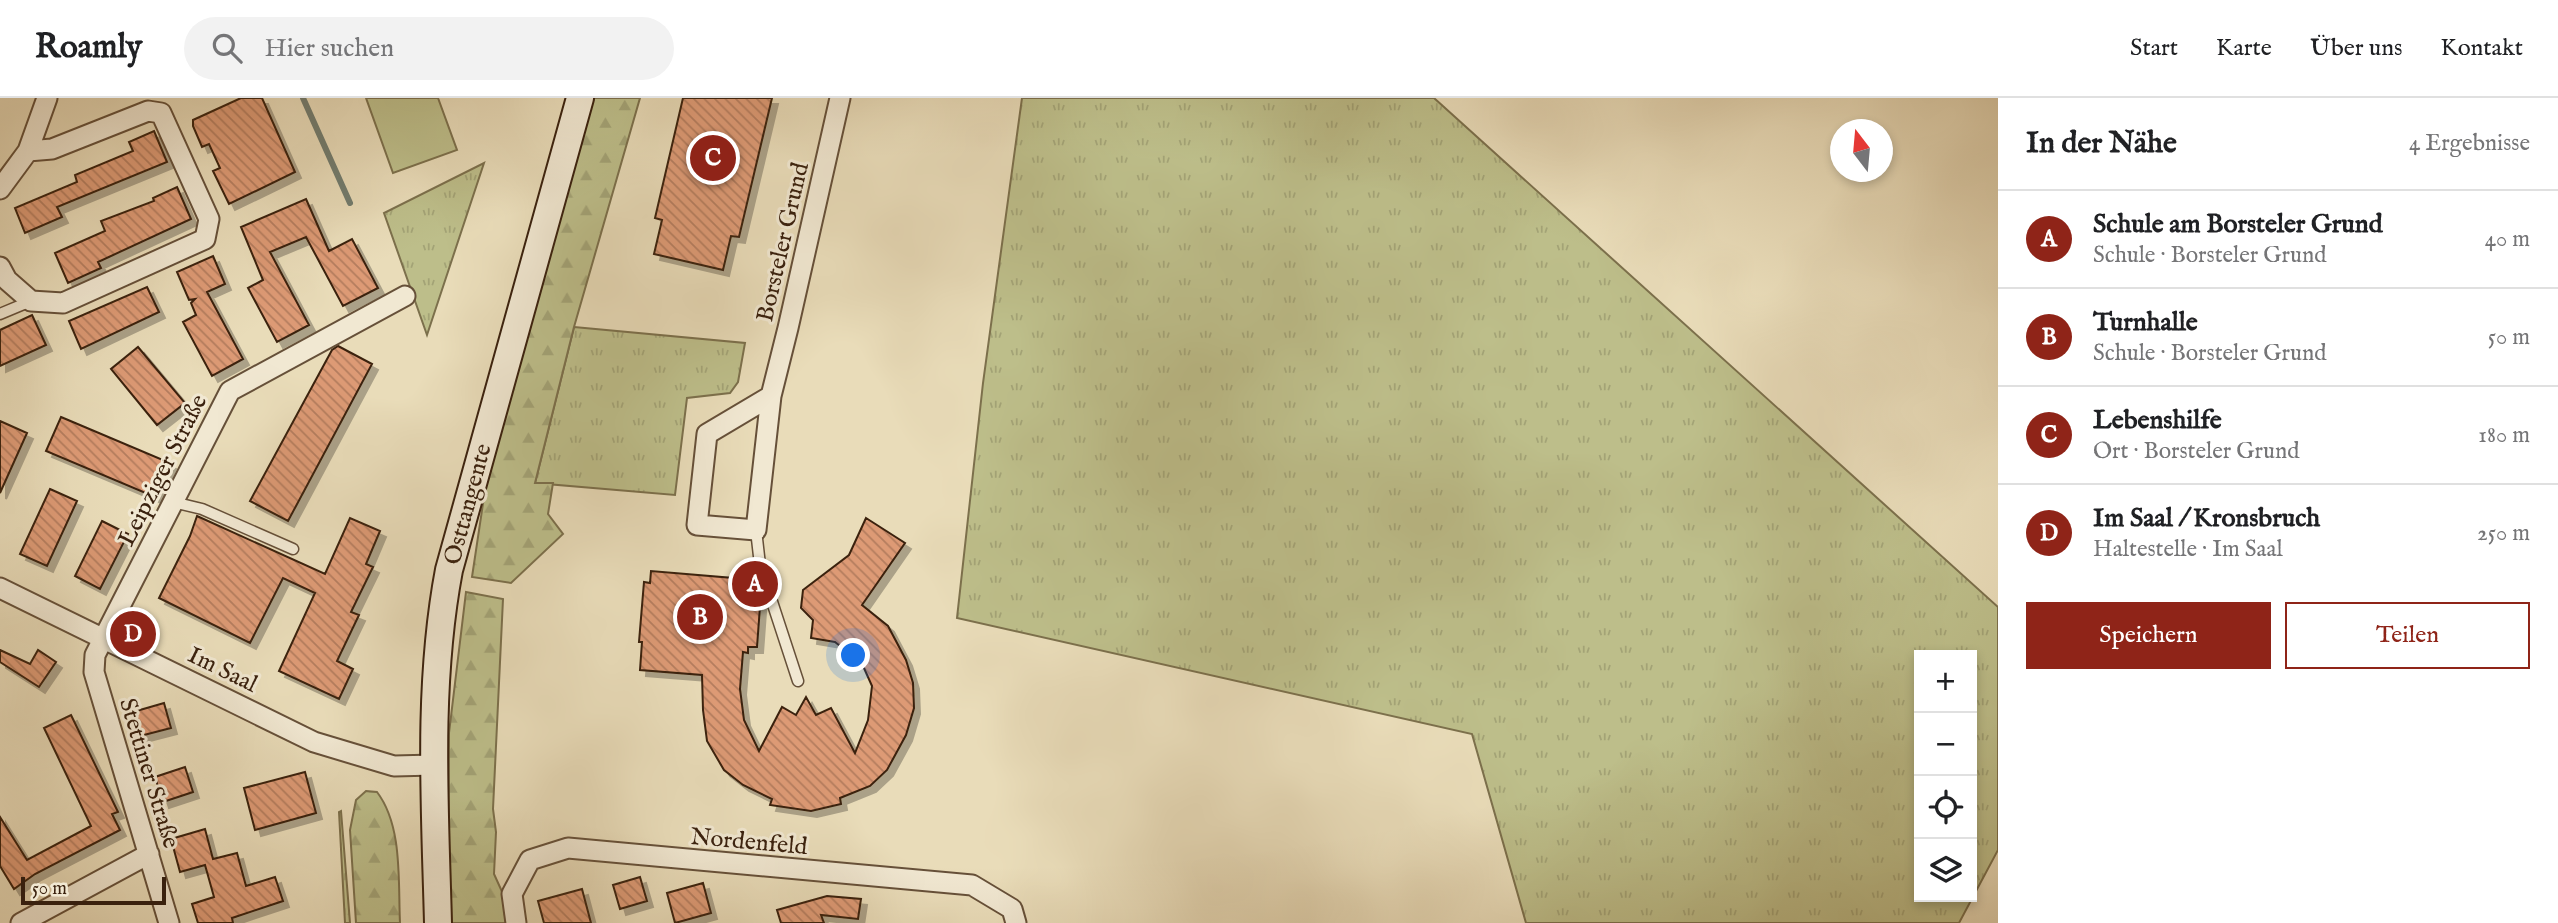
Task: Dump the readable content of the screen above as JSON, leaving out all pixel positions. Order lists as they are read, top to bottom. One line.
{"streets":{"main road":["Osttangente"],"street":["Borsteler Grund","Leipziger Straße","Im Saal","Stettiner Straße","Nordenfeld"]},"crossings":[["Leipziger Straße","Im Saal"],["Leipziger Straße","Stettiner Straße"],["Osttangente","Im Saal"],["Im Saal","Stettiner Straße"]],"scale_bar":"50 m","north":"top","page":{"header":"Roamly","search":"Hier suchen","nav":["Start","Karte","Über uns","Kontakt"],"heading":["In der Nähe","4 Ergebnisse"],"pins":["C","A","B","D"],"list":[{"mark":"A","name":"Schule am Borsteler Grund","note":"Schule · Borsteler Grund","value":"40 m"},{"mark":"B","name":"Turnhalle","note":"Schule · Borsteler Grund","value":"50 m"},{"mark":"C","name":"Lebenshilfe","note":"Ort · Borsteler Grund","value":"180 m"},{"mark":"D","name":"Im Saal / Kronsbruch","note":"Haltestelle · Im Saal","value":"250 m"}],"buttons":["Speichern","Teilen"],"map_buttons":["+","−"],"scale":"50 m"}}
